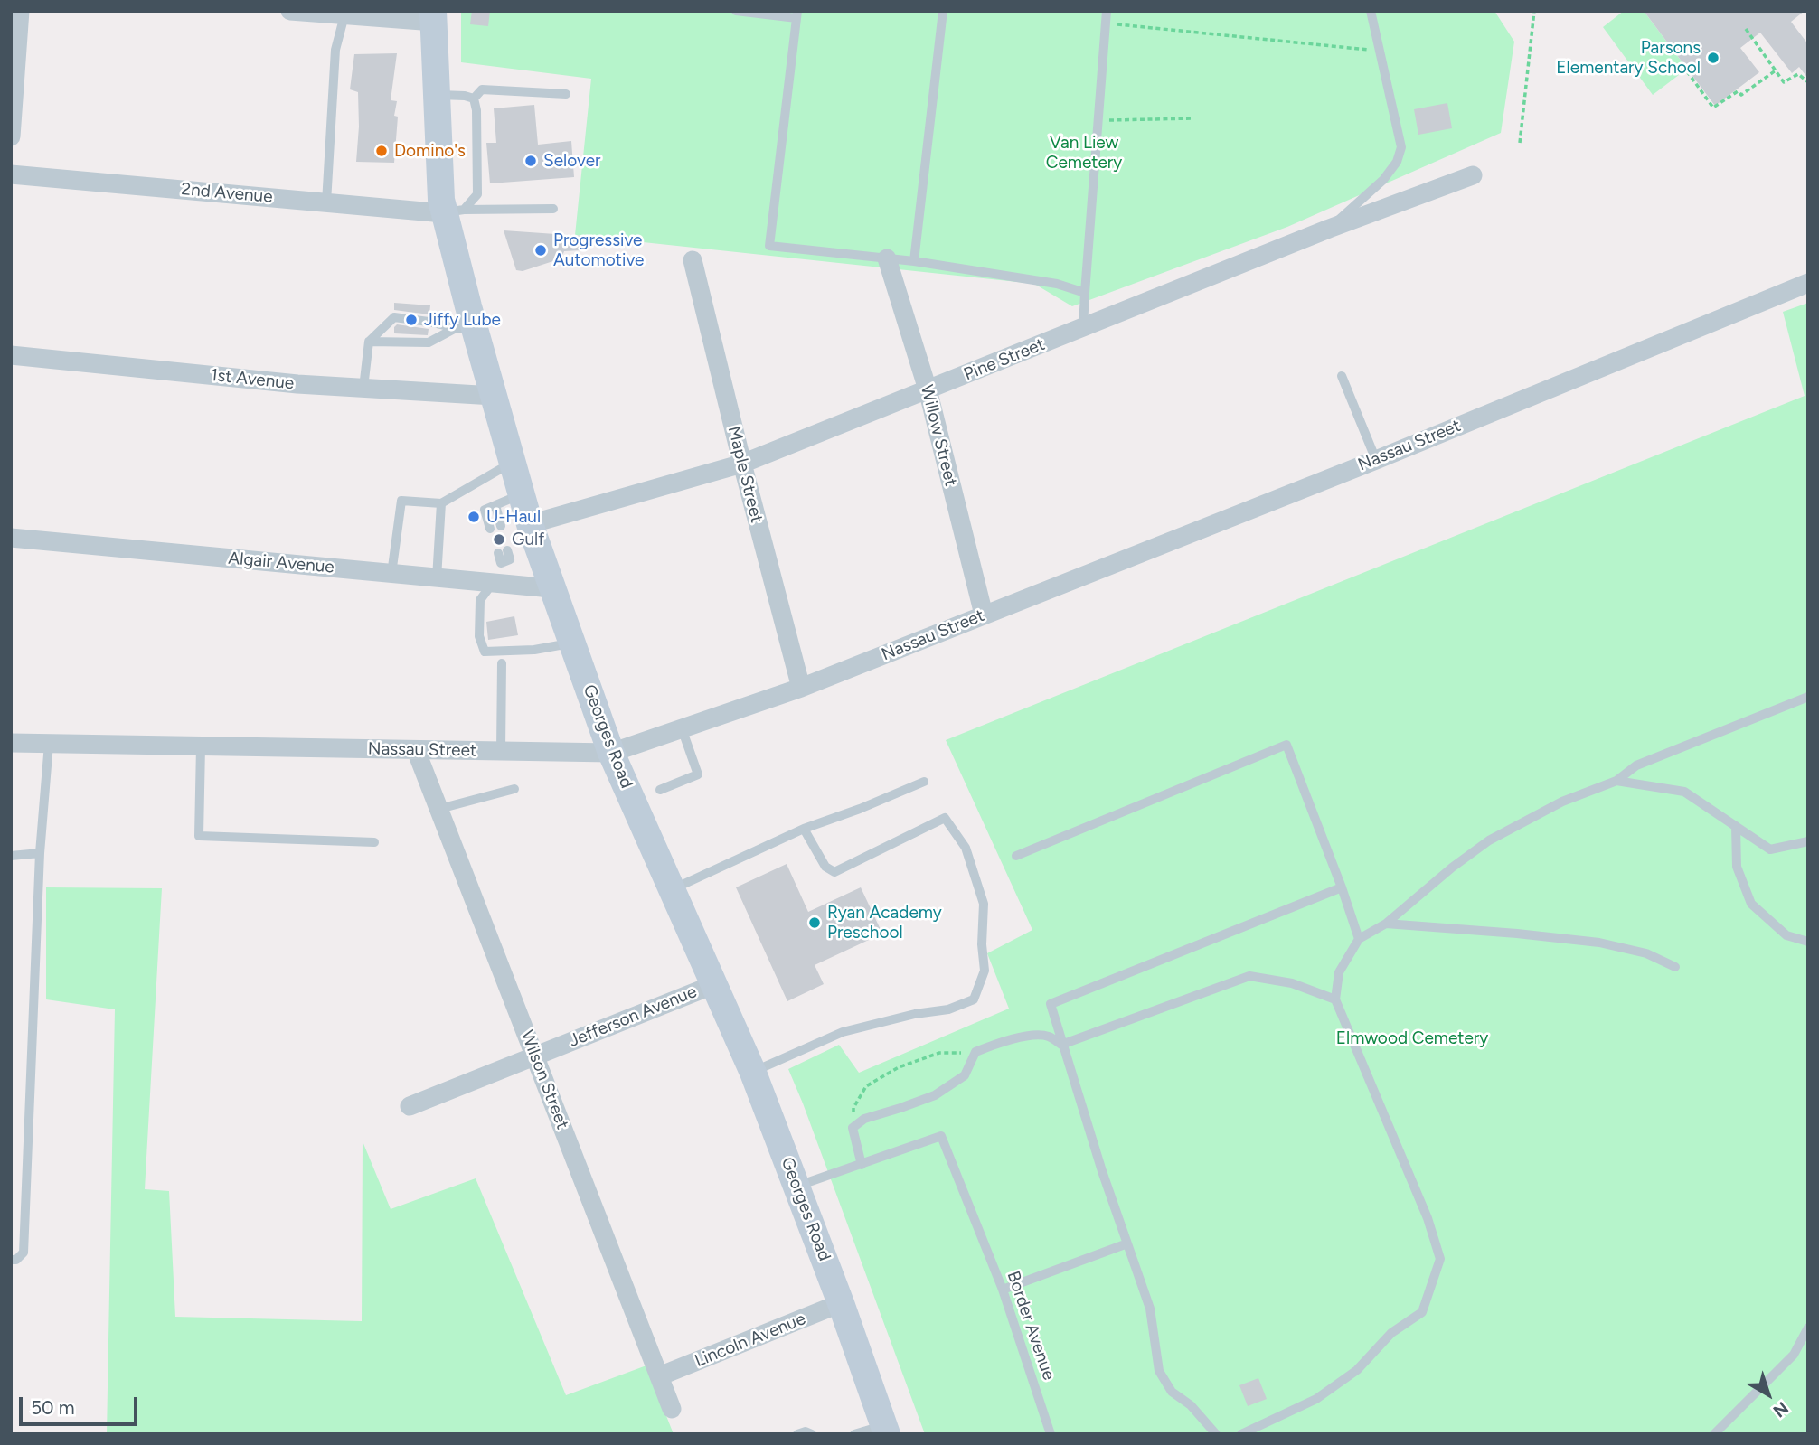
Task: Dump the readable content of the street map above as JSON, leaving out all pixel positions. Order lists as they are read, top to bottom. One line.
{"streets":{"street":["2nd Avenue","Pine Street","1st Avenue","Willow Street","Nassau Street","Maple Street","Algair Avenue","Georges Road","Jefferson Avenue","Wilson Street","Lincoln Avenue"],"lane":["Border Avenue"]},"crossings":[["2nd Avenue","Georges Road"],["Pine Street","Willow Street"],["Pine Street","Maple Street"],["Pine Street","Georges Road"],["1st Avenue","Georges Road"],["Willow Street","Nassau Street"],["Nassau Street","Maple Street"],["Nassau Street","Georges Road"],["Nassau Street","Wilson Street"],["Algair Avenue","Georges Road"],["Georges Road","Jefferson Avenue"],["Georges Road","Lincoln Avenue"],["Jefferson Avenue","Wilson Street"],["Wilson Street","Lincoln Avenue"]],"parks":["Van Liew Cemetery","Elmwood Cemetery"],"places":["Parsons Elementary School","Domino's","Selover","Progressive Automotive","Jiffy Lube","U-Haul","Gulf","Ryan Academy Preschool"],"scale_bar":"50 m","north":"bottom right"}
